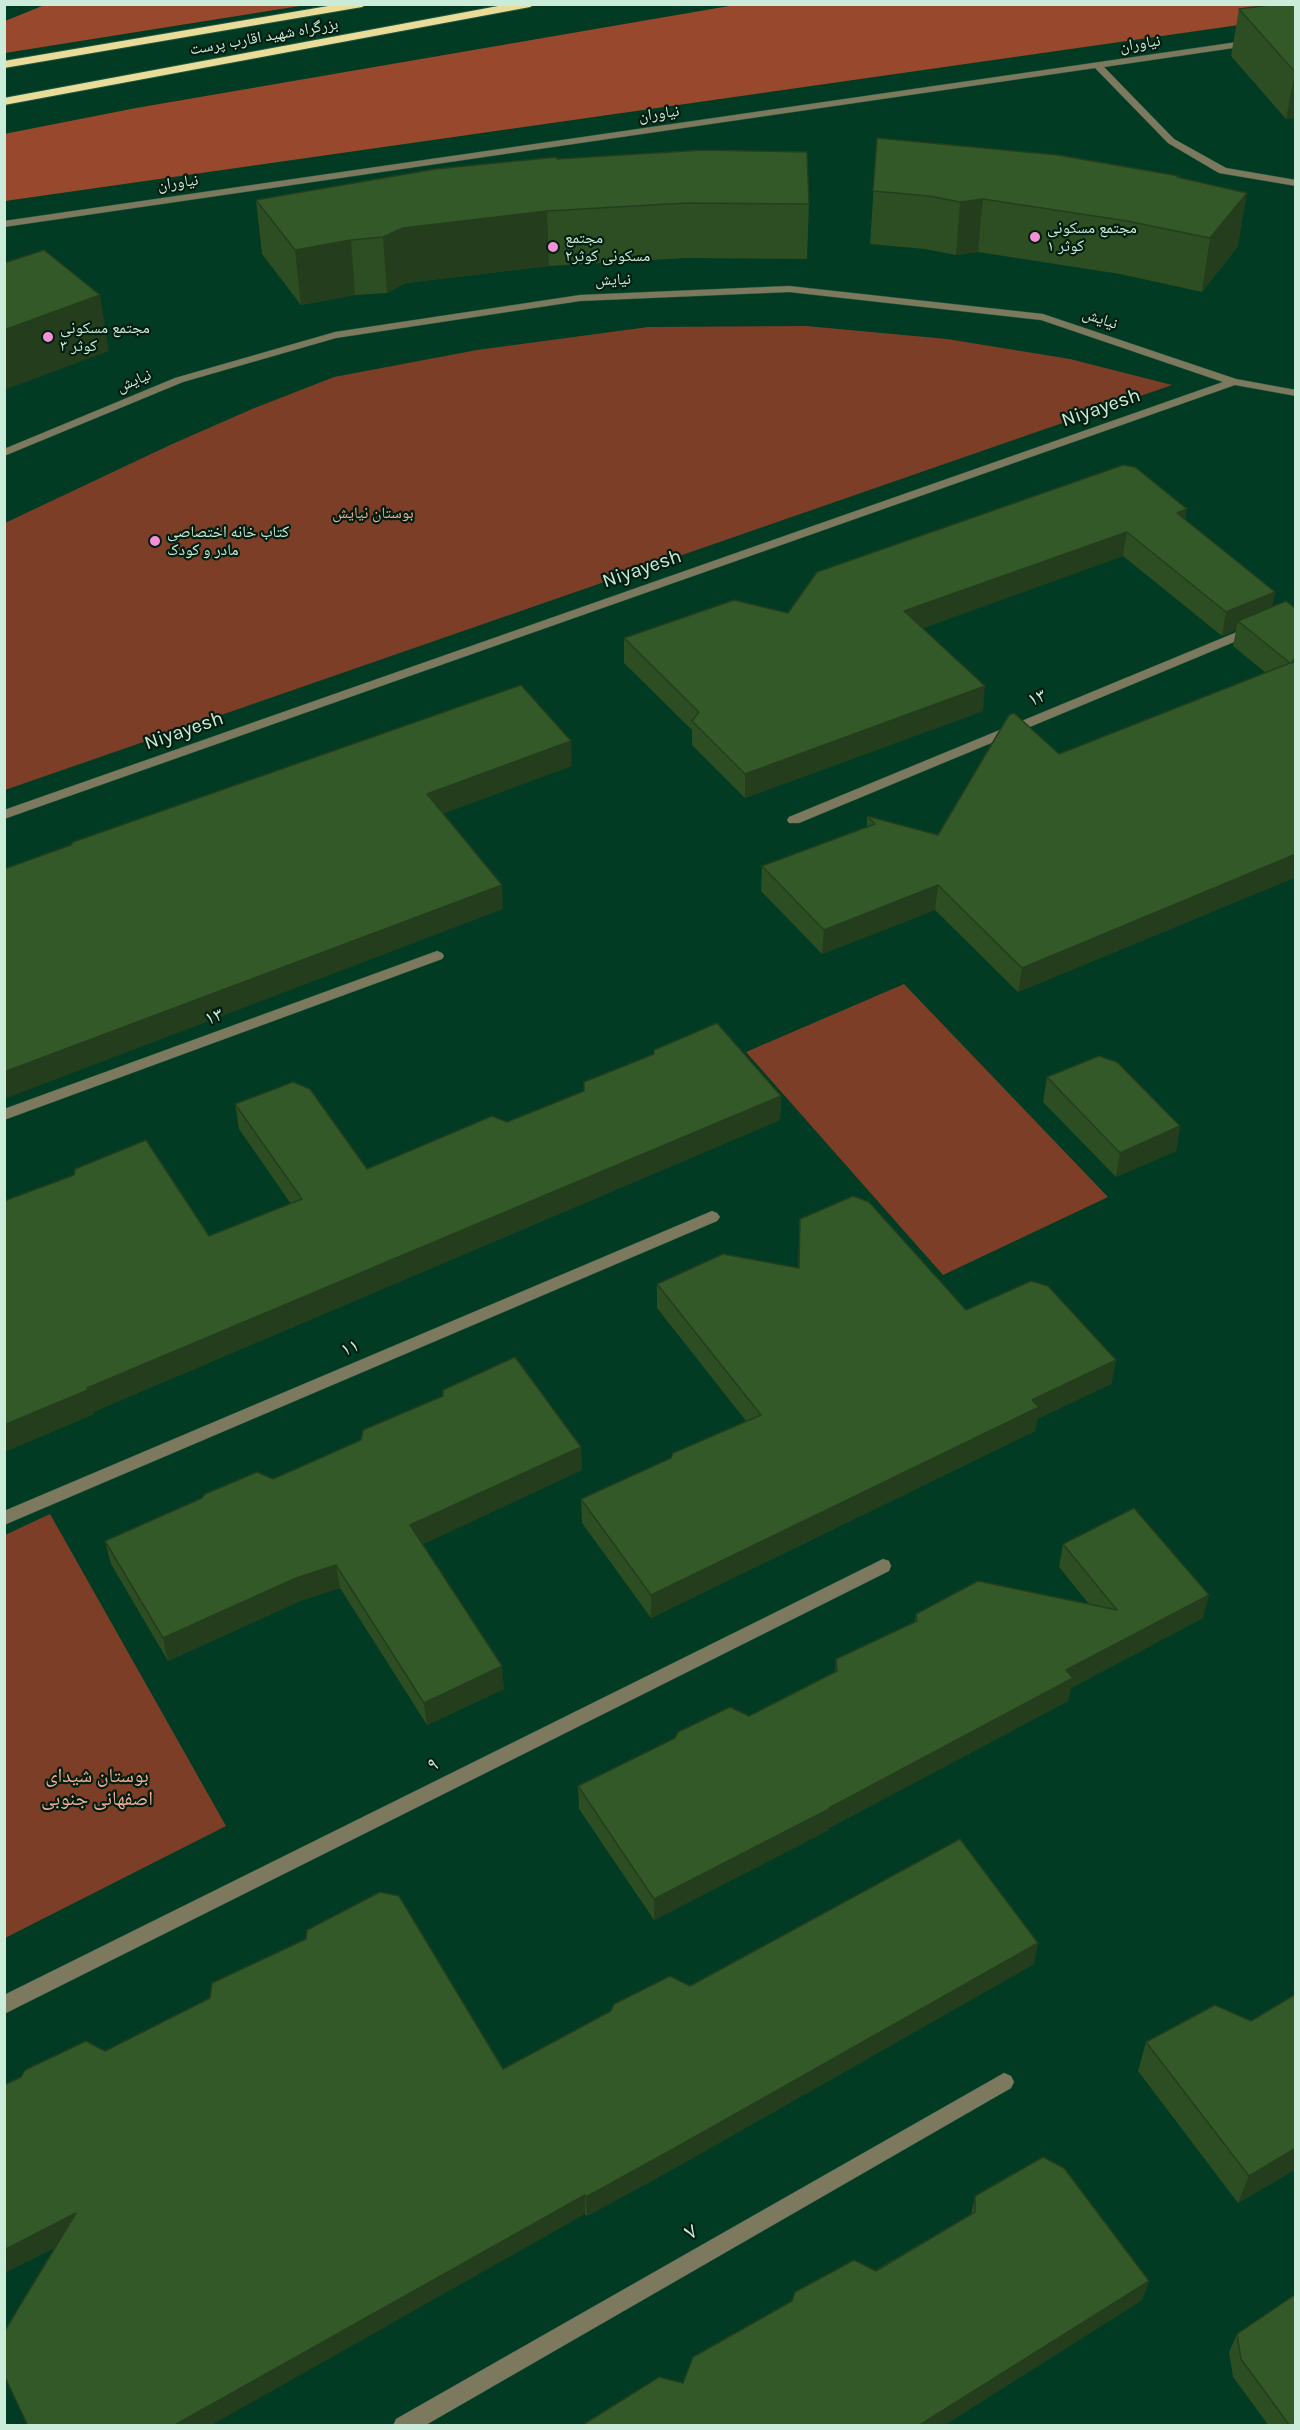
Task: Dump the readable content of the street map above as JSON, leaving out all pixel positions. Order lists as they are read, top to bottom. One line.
{"streets":{"highway":["بزرگراه شهید اقارب پرست"],"street":["نیاوران","نیایش","Niyayesh","۱۳","۱۱","۹","۷"]},"crossings":[["نیایش","Niyayesh"]],"parks":["بوستان نیایش","بوستان شیدای اصفهانی جنوبی"],"places":["مجتمع مسکونی کوثر ۱","مجتمع مسکونی کوثر۲","مجتمع مسکونی کوثر ۳","کتاب خانه اختصاصی مادر و کودک"]}
